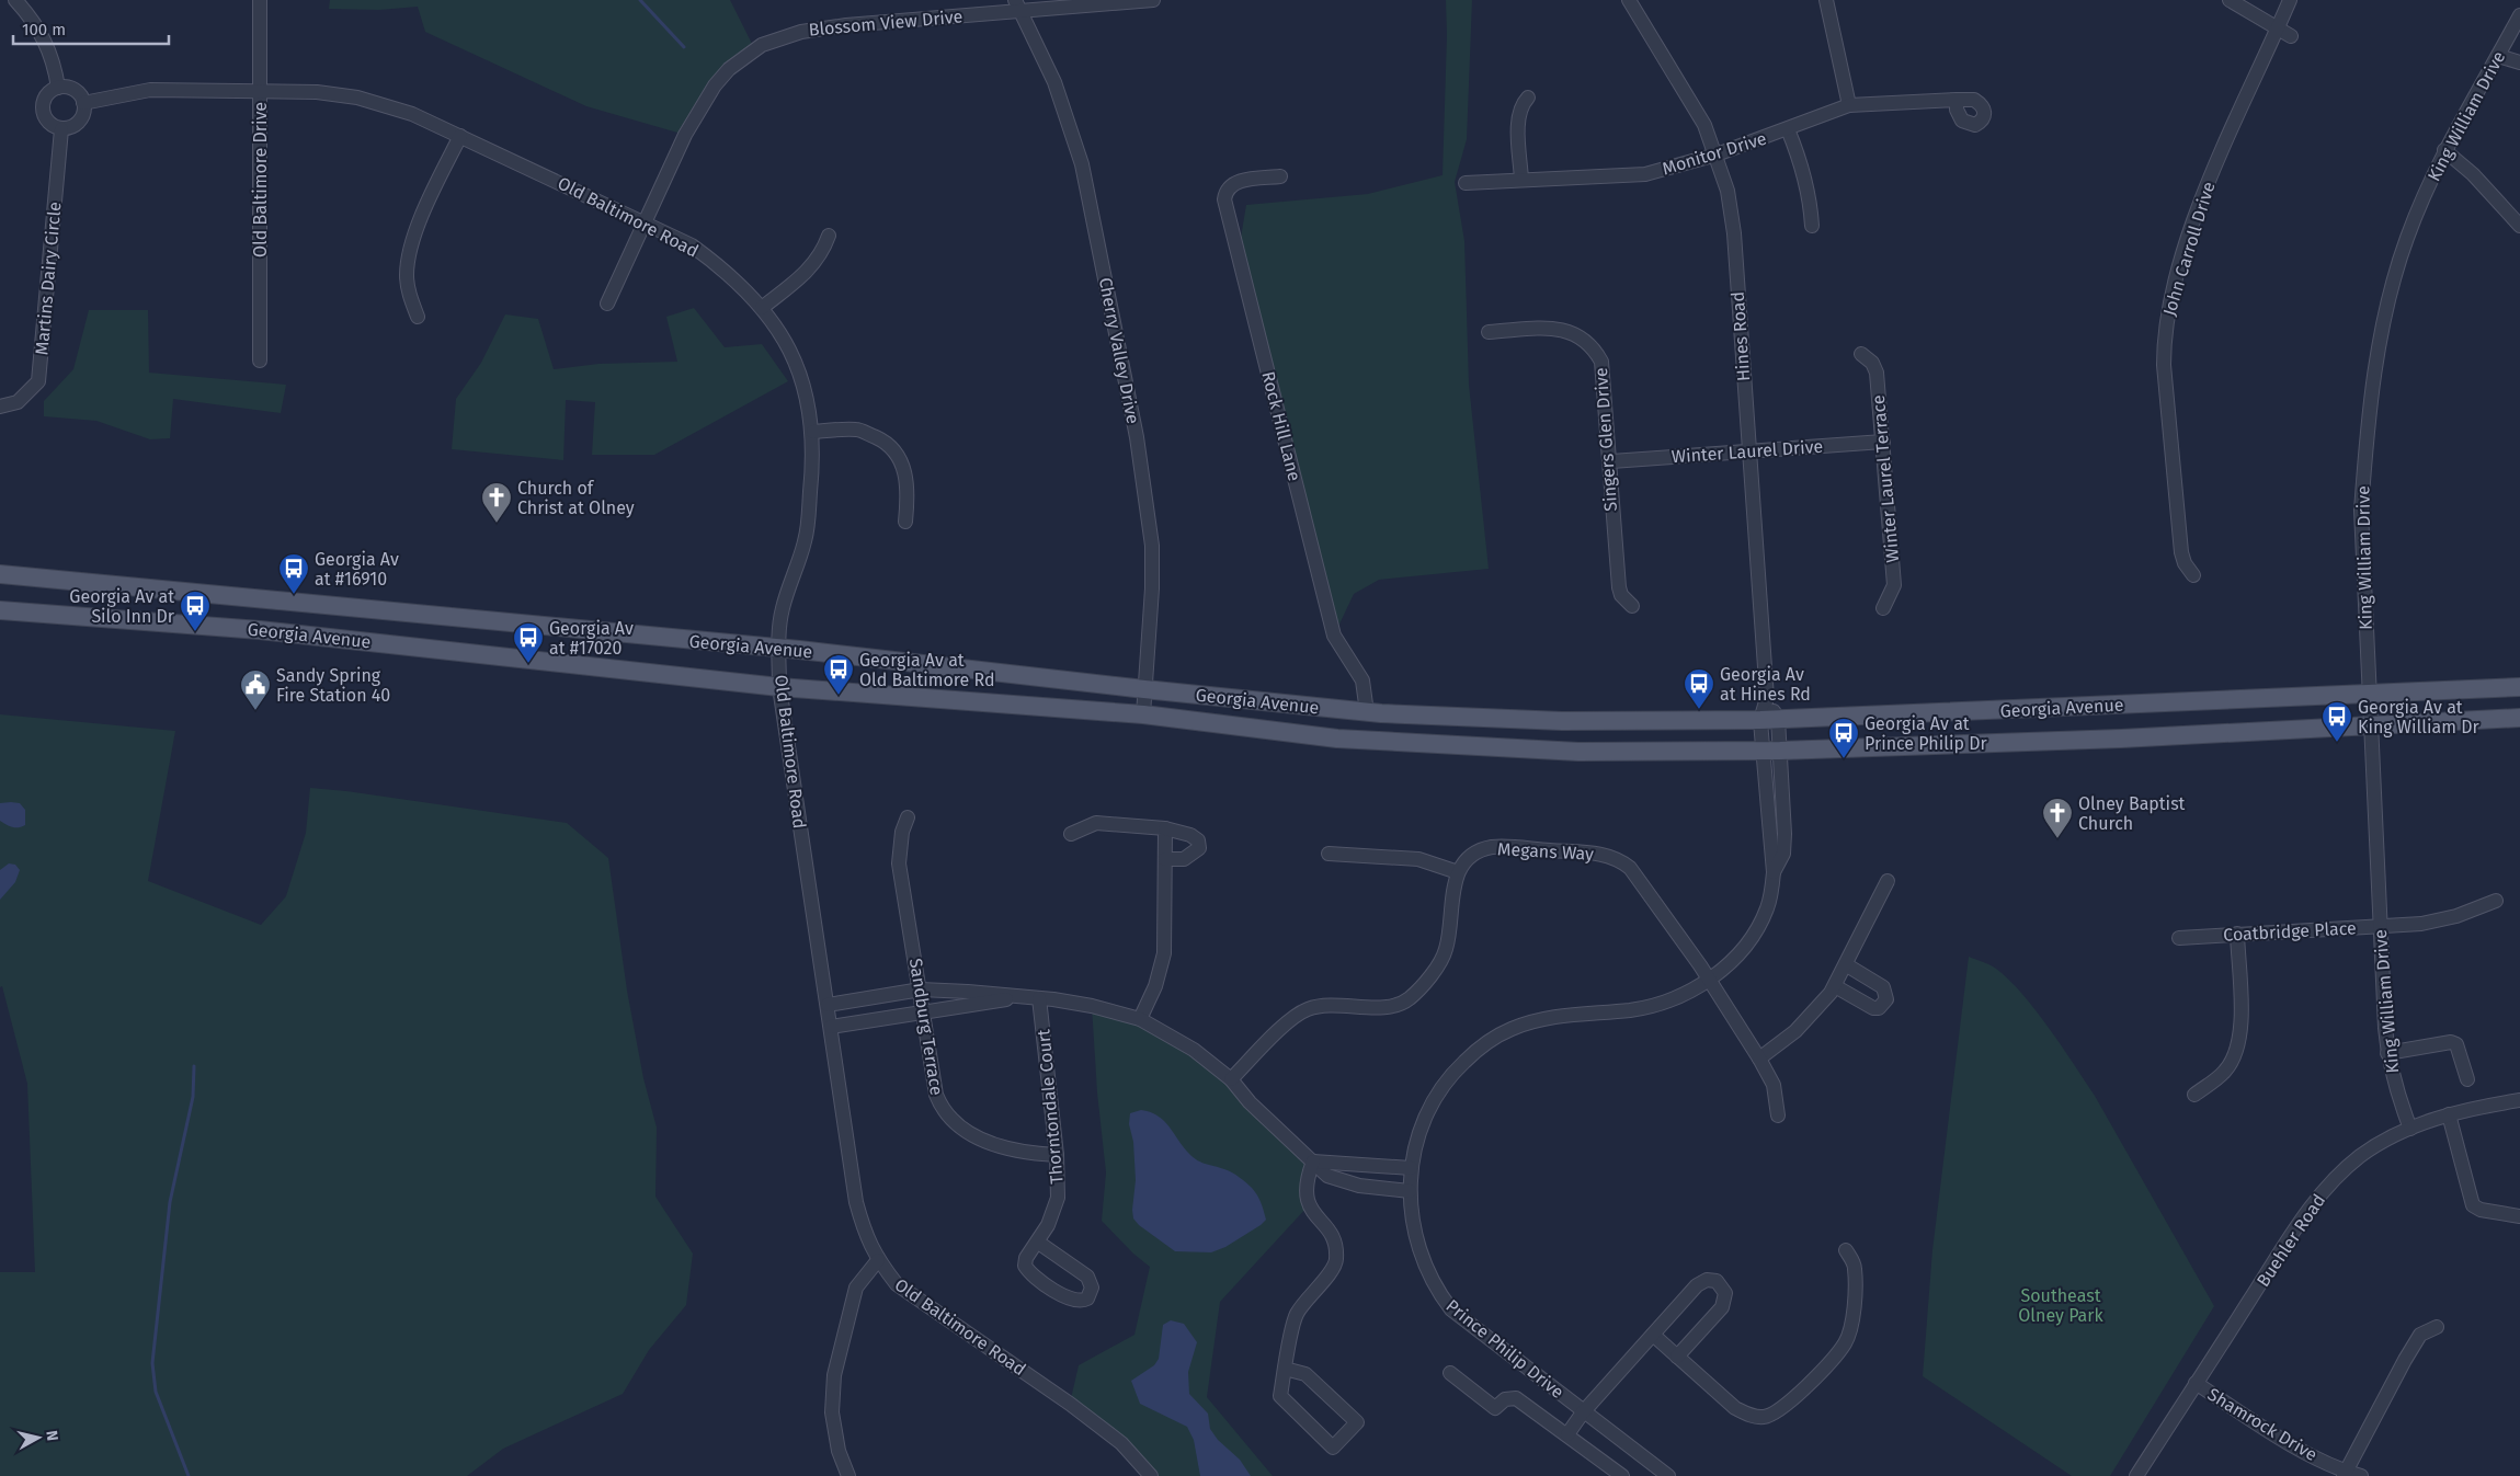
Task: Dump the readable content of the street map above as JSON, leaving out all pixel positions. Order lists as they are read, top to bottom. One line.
{"streets":{"main road":["Georgia Avenue"],"street":["Blossom View Drive","King William Drive","Monitor Drive","Old Baltimore Drive","Old Baltimore Road","John Carroll Drive","Martins Dairy Circle","Hines Road","Cherry Valley Drive","Rock Hill Lane","Singers Glen Drive","Winter Laurel Drive","Winter Laurel Terrace","Megans Way","Coatbridge Place","Sandburg Terrace","Thorntondale Court","Buehler Road","Prince Philip Drive","Shamrock Drive"]},"crossings":[["Blossom View Drive","Old Baltimore Road"],["Blossom View Drive","Cherry Valley Drive"],["King William Drive","Georgia Avenue"],["King William Drive","Coatbridge Place"],["King William Drive","Buehler Road"],["Monitor Drive","Hines Road"],["Old Baltimore Drive","Old Baltimore Road"],["Old Baltimore Road","Martins Dairy Circle"],["Old Baltimore Road","Georgia Avenue"],["Hines Road","Winter Laurel Drive"],["Hines Road","Georgia Avenue"],["Hines Road","Prince Philip Drive"],["Cherry Valley Drive","Georgia Avenue"],["Rock Hill Lane","Georgia Avenue"],["Singers Glen Drive","Winter Laurel Drive"],["Winter Laurel Drive","Winter Laurel Terrace"],["Georgia Avenue","Prince Philip Drive"],["Megans Way","Prince Philip Drive"],["Sandburg Terrace","Thorntondale Court"],["Buehler Road","Shamrock Drive"]],"parks":["Southeast Olney Park"],"places":{"church":["Church of Christ at Olney","Olney Baptist Church"],"bus stop":["Georgia Av at #16910","Georgia Av at Silo Inn Dr","Georgia Av at #17020","Georgia Av at Old Baltimore Rd","Georgia Av at Hines Rd","Georgia Av at King William Dr","Georgia Av at Prince Philip Dr"],"public building":["Sandy Spring Fire Station 40"]},"scale_bar":"100 m","north":"right"}
